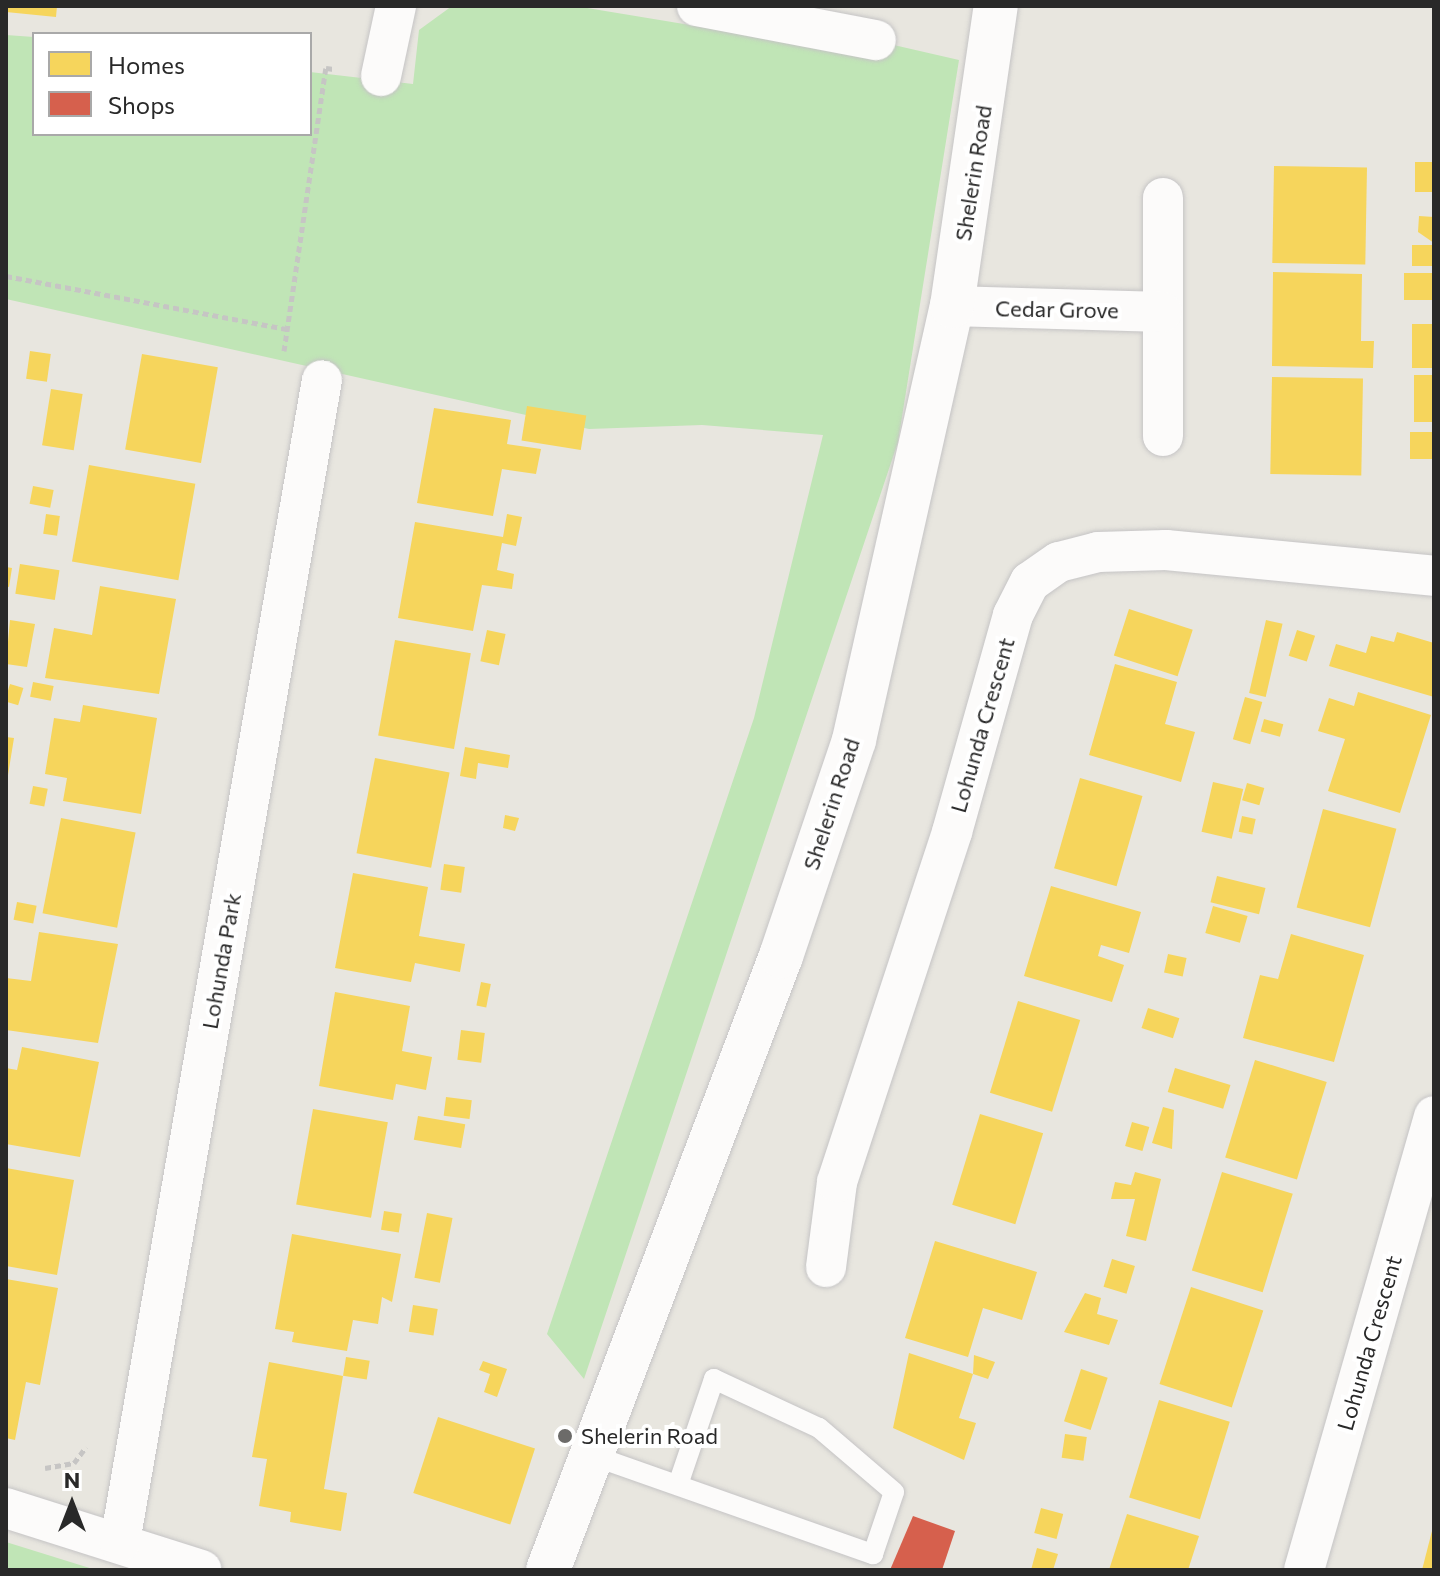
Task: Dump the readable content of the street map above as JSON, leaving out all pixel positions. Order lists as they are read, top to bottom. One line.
{"streets":{"street":["Shelerin Road","Cedar Grove","Lohunda Crescent","Lohunda Park"]},"crossings":[["Shelerin Road","Cedar Grove"]],"places":["Shelerin Road"],"legend":["Homes","Shops"],"north":"top"}
